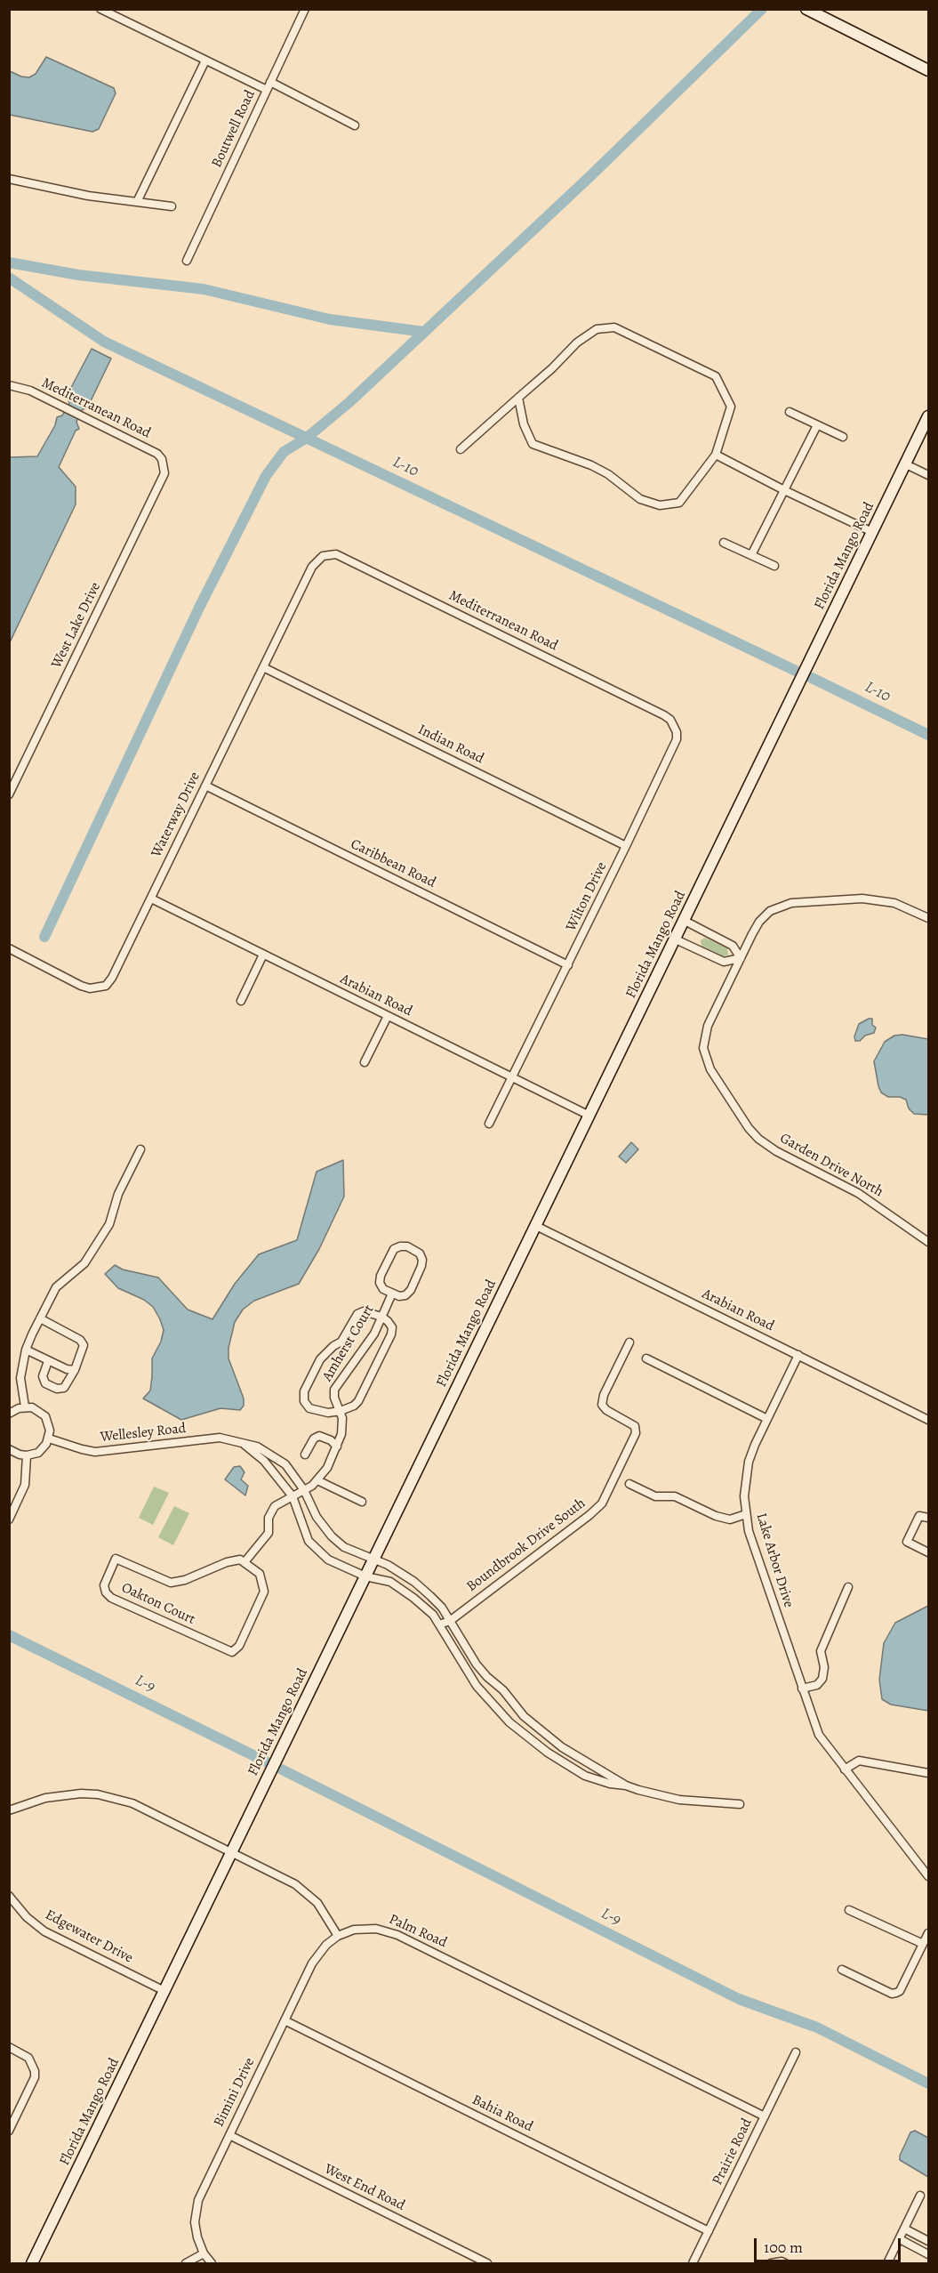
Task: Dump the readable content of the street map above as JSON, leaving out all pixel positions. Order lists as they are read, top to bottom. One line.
{"streets":{"street":["Boutwell Road","Mediterranean Road","Florida Mango Road","West Lake Drive","Indian Road","Waterway Drive","Caribbean Road","Wilton Drive","Arabian Road","Garden Drive North","Amherst Court","Wellesley Road","Boundbrook Drive South","Lake Arbor Drive","Oakton Court","Palm Road","Edgewater Drive","Bimini Drive","Bahia Road","Prairie Road","West End Road"]},"crossings":[["Mediterranean Road","West Lake Drive"],["Mediterranean Road","Waterway Drive"],["Mediterranean Road","Wilton Drive"],["Florida Mango Road","Arabian Road"],["Florida Mango Road","Wellesley Road"],["Florida Mango Road","Edgewater Drive"],["Indian Road","Waterway Drive"],["Indian Road","Wilton Drive"],["Waterway Drive","Caribbean Road"],["Waterway Drive","Arabian Road"],["Caribbean Road","Wilton Drive"],["Wilton Drive","Arabian Road"],["Arabian Road","Lake Arbor Drive"],["Amherst Court","Wellesley Road"],["Wellesley Road","Boundbrook Drive South"],["Palm Road","Bimini Drive"],["Palm Road","Prairie Road"],["Bimini Drive","Bahia Road"],["Bimini Drive","West End Road"],["Bahia Road","Prairie Road"]],"water":["L-10","L-9"],"scale_bar":"100 m"}
